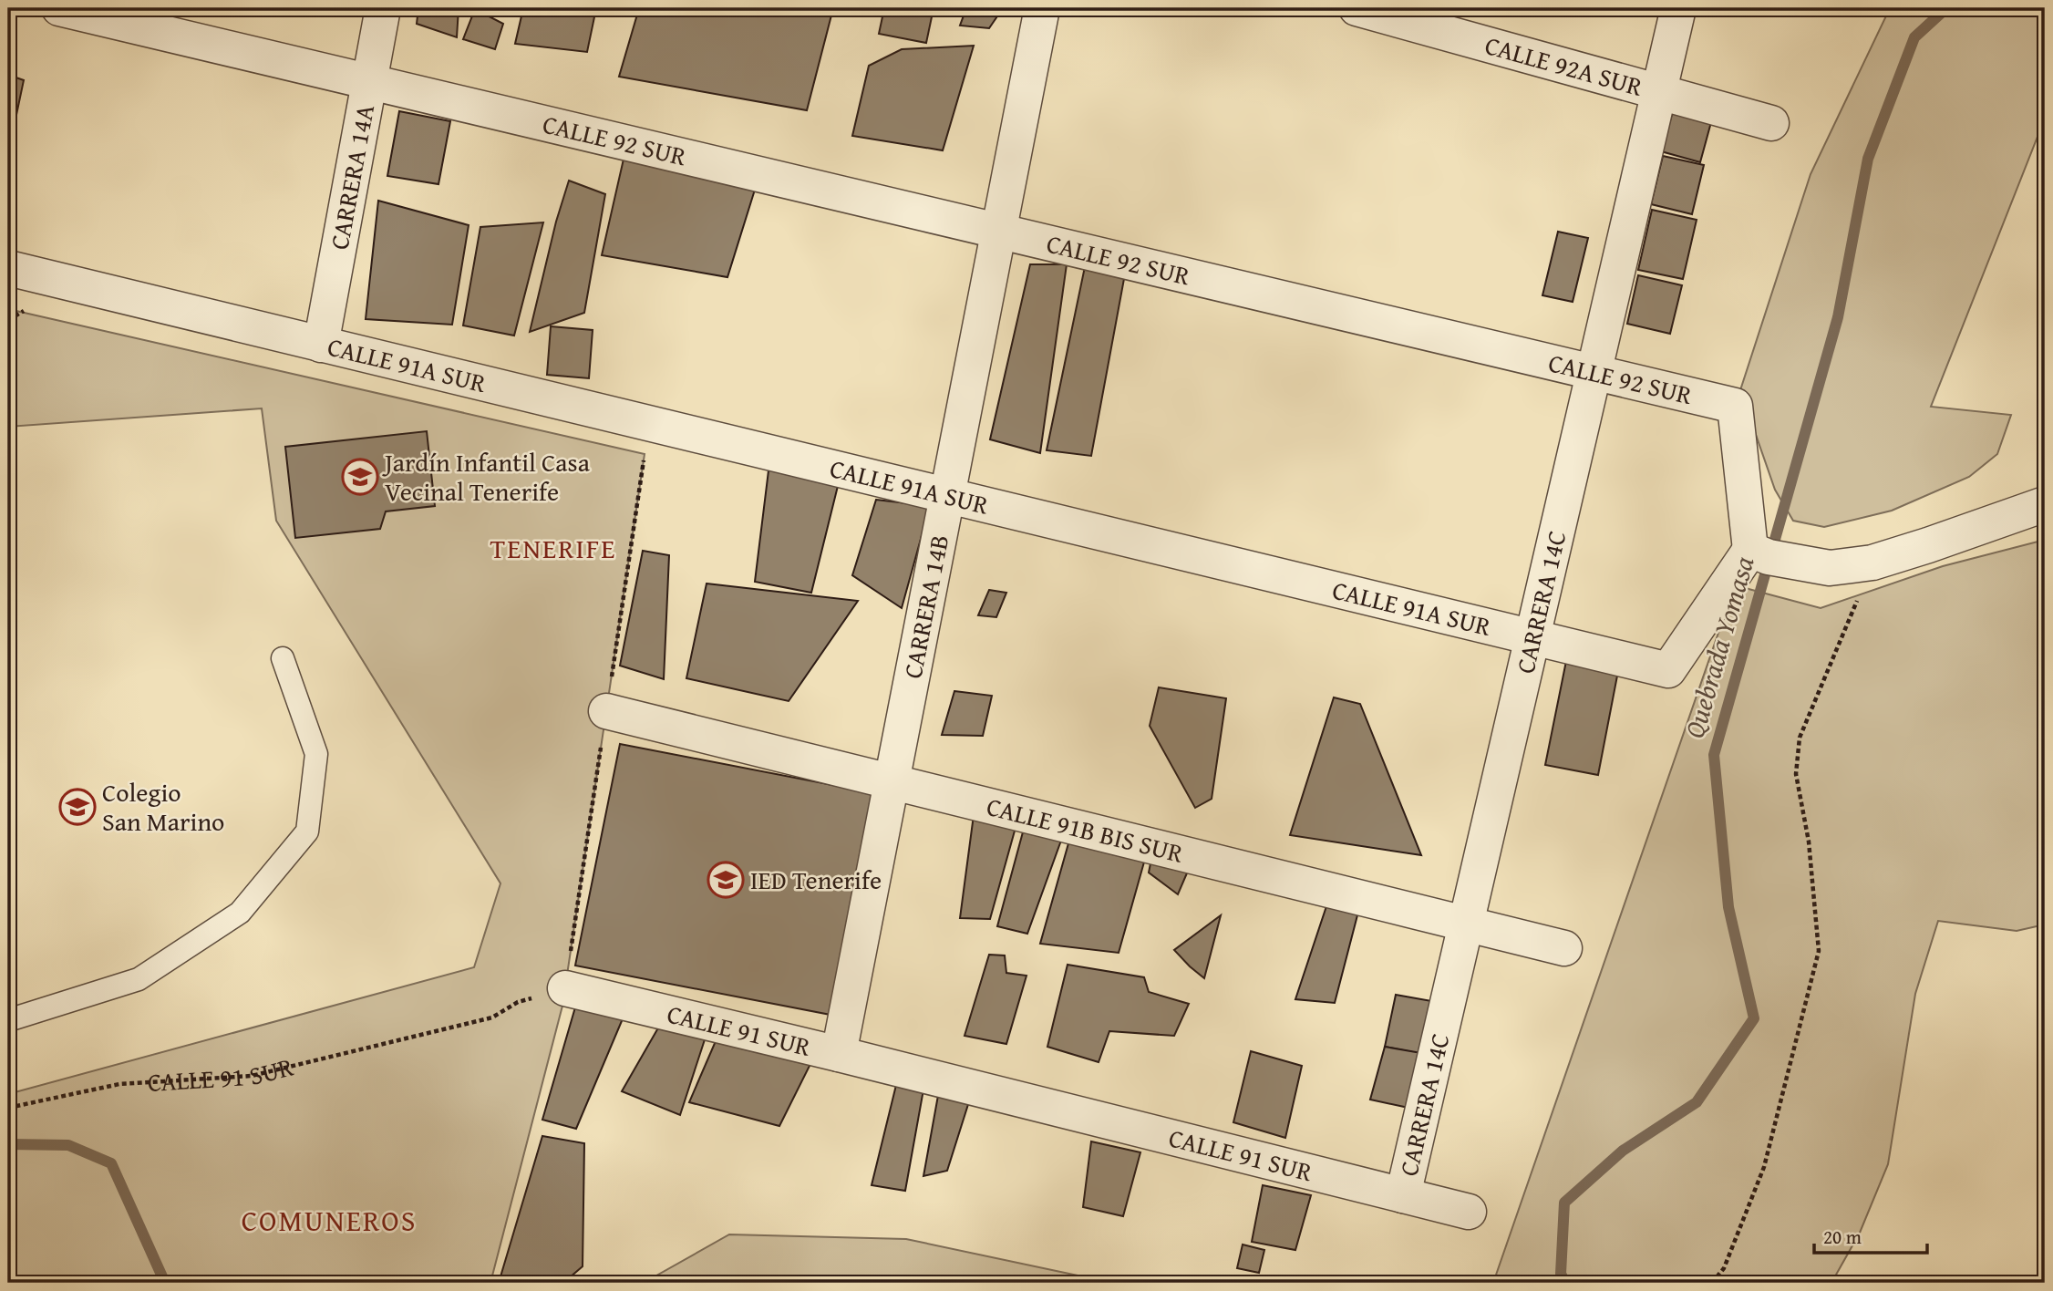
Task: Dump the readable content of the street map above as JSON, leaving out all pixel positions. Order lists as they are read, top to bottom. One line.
{"streets":{"street":["CALLE 92A SUR","CALLE 92 SUR","CARRERA 14A","CALLE 91A SUR","CARRERA 14C","CARRERA 14B","CALLE 91B BIS SUR","CALLE 91 SUR"]},"crossings":[["CALLE 92A SUR","CARRERA 14C"],["CALLE 92 SUR","CARRERA 14A"],["CALLE 92 SUR","CALLE 91A SUR"],["CALLE 92 SUR","CARRERA 14C"],["CALLE 92 SUR","CARRERA 14B"],["CARRERA 14A","CALLE 91A SUR"],["CALLE 91A SUR","CARRERA 14C"],["CALLE 91A SUR","CARRERA 14B"],["CARRERA 14C","CALLE 91B BIS SUR"],["CARRERA 14C","CALLE 91 SUR"],["CARRERA 14B","CALLE 91B BIS SUR"],["CARRERA 14B","CALLE 91 SUR"]],"districts":["TENERIFE","COMUNEROS"],"water":["Quebrada Yomasa"],"places":{"school or university":["Jardín Infantil Casa Vecinal Tenerife","Colegio San Marino","IED Tenerife"]},"scale_bar":"20 m"}
